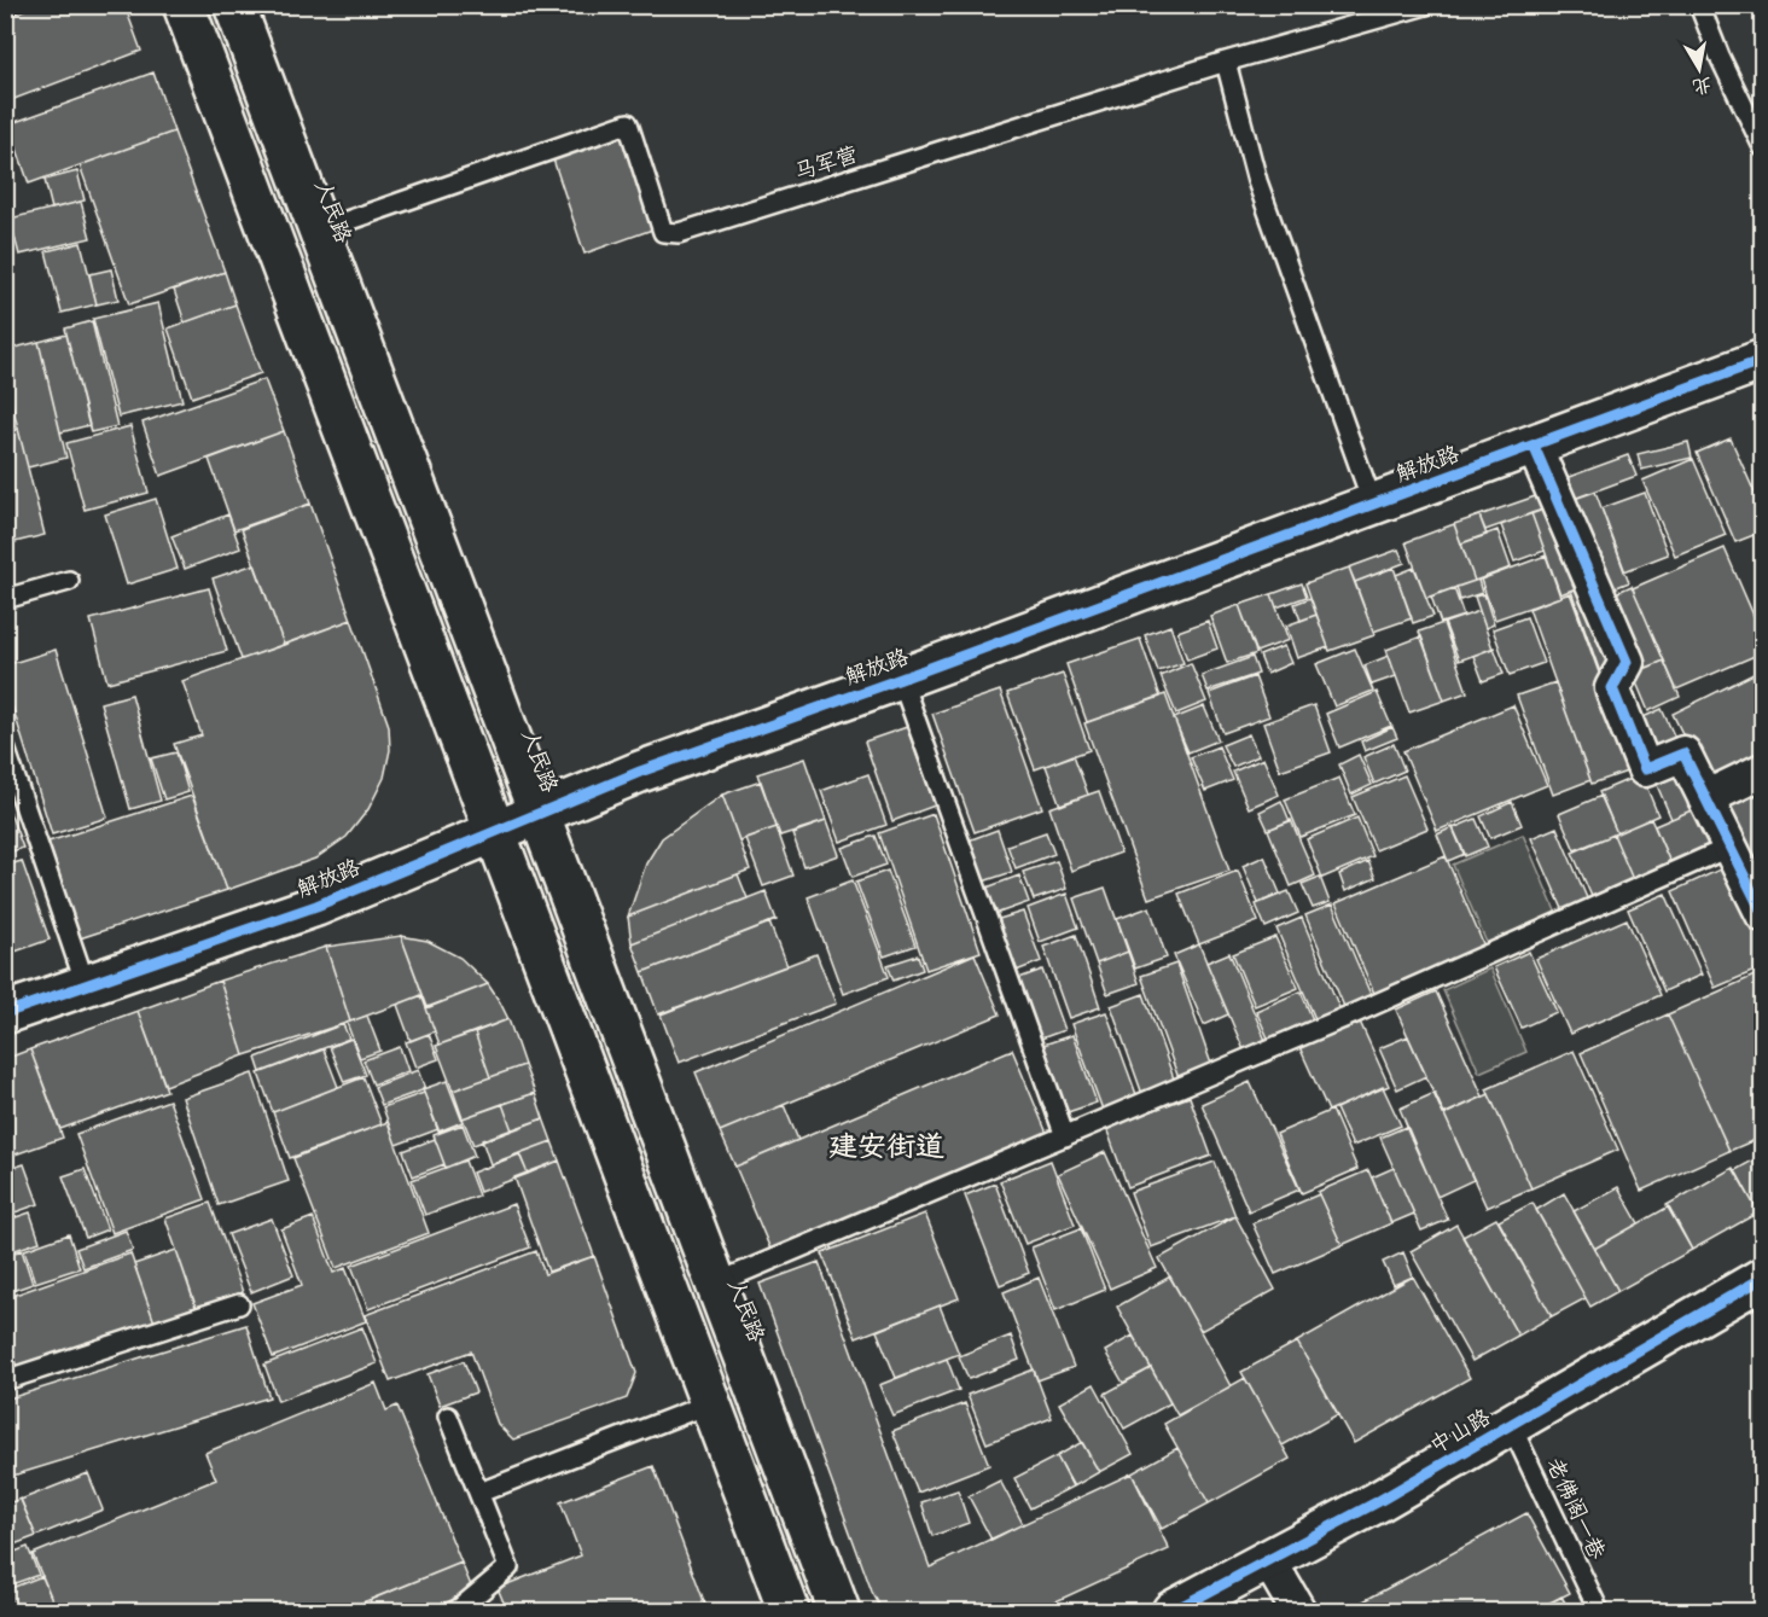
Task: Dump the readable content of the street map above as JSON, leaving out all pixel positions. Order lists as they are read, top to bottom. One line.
{"streets":{"main road":["人民路","解放路","中山路"],"lane":["马军营","老佛阁一巷"]},"crossings":[["马军营","人民路"],["人民路","解放路"],["中山路","老佛阁一巷"]],"districts":["建安街道"],"north":"bottom"}
